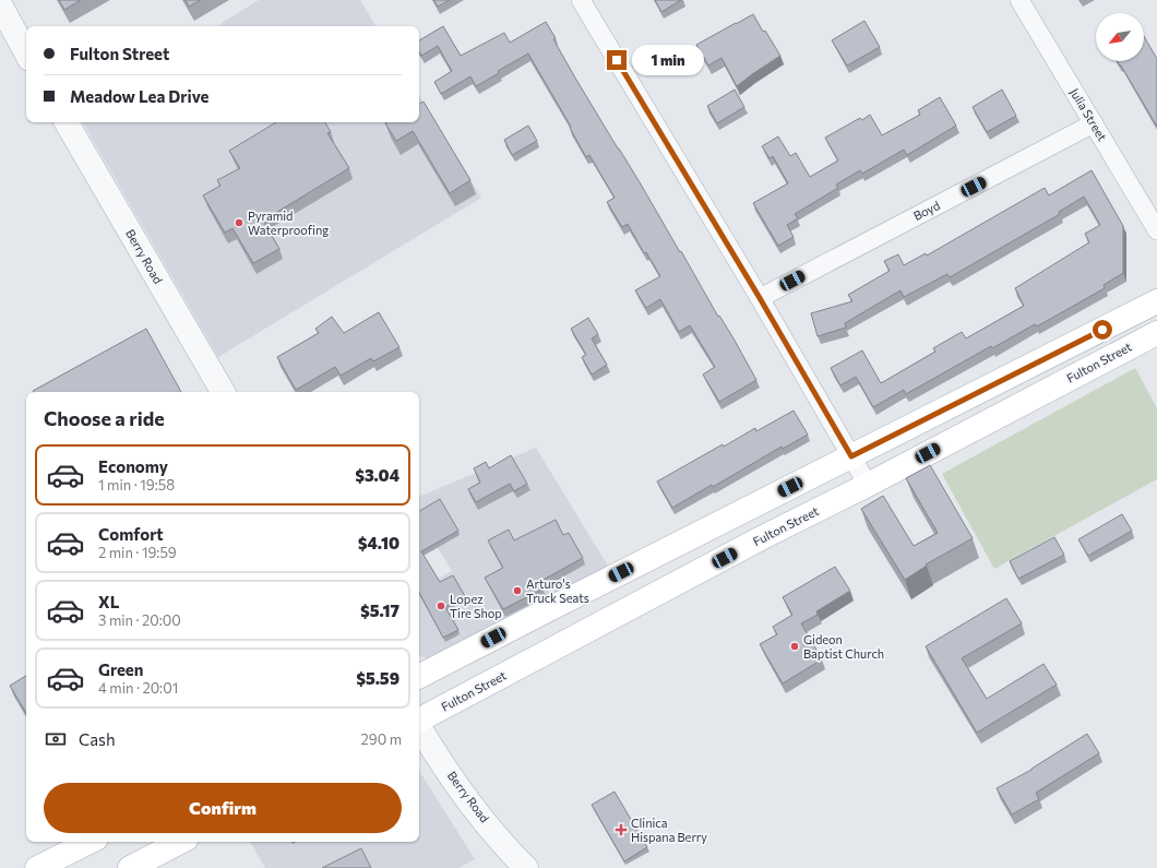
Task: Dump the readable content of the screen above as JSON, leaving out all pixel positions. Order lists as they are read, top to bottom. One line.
{"streets":{"main road":["Fulton Street"],"street":["Julia Street","Boyd","Berry Road"]},"crossings":[["Julia Street","Boyd"]],"places":{"other":["Pyramid Waterproofing","Arturo's Truck Seats","Lopez Tire Shop","Gideon Baptist Church"],"health":["Clinica Hispana Berry"]},"north":"bottom left","page":{"banner":["Fulton Street","Meadow Lea Drive"],"bubble":"1 min","heading":"Choose a ride","list":[{"name":"Economy","note":"1 min · 19:58","value":"$3.04"},{"name":"Comfort","note":"2 min · 19:59","value":"$4.10"},{"name":"XL","note":"3 min · 20:00","value":"$5.17"},{"name":"Green","note":"4 min · 20:01","value":"$5.59"}],"pay":["Cash","290 m"],"buttons":"Confirm"}}
